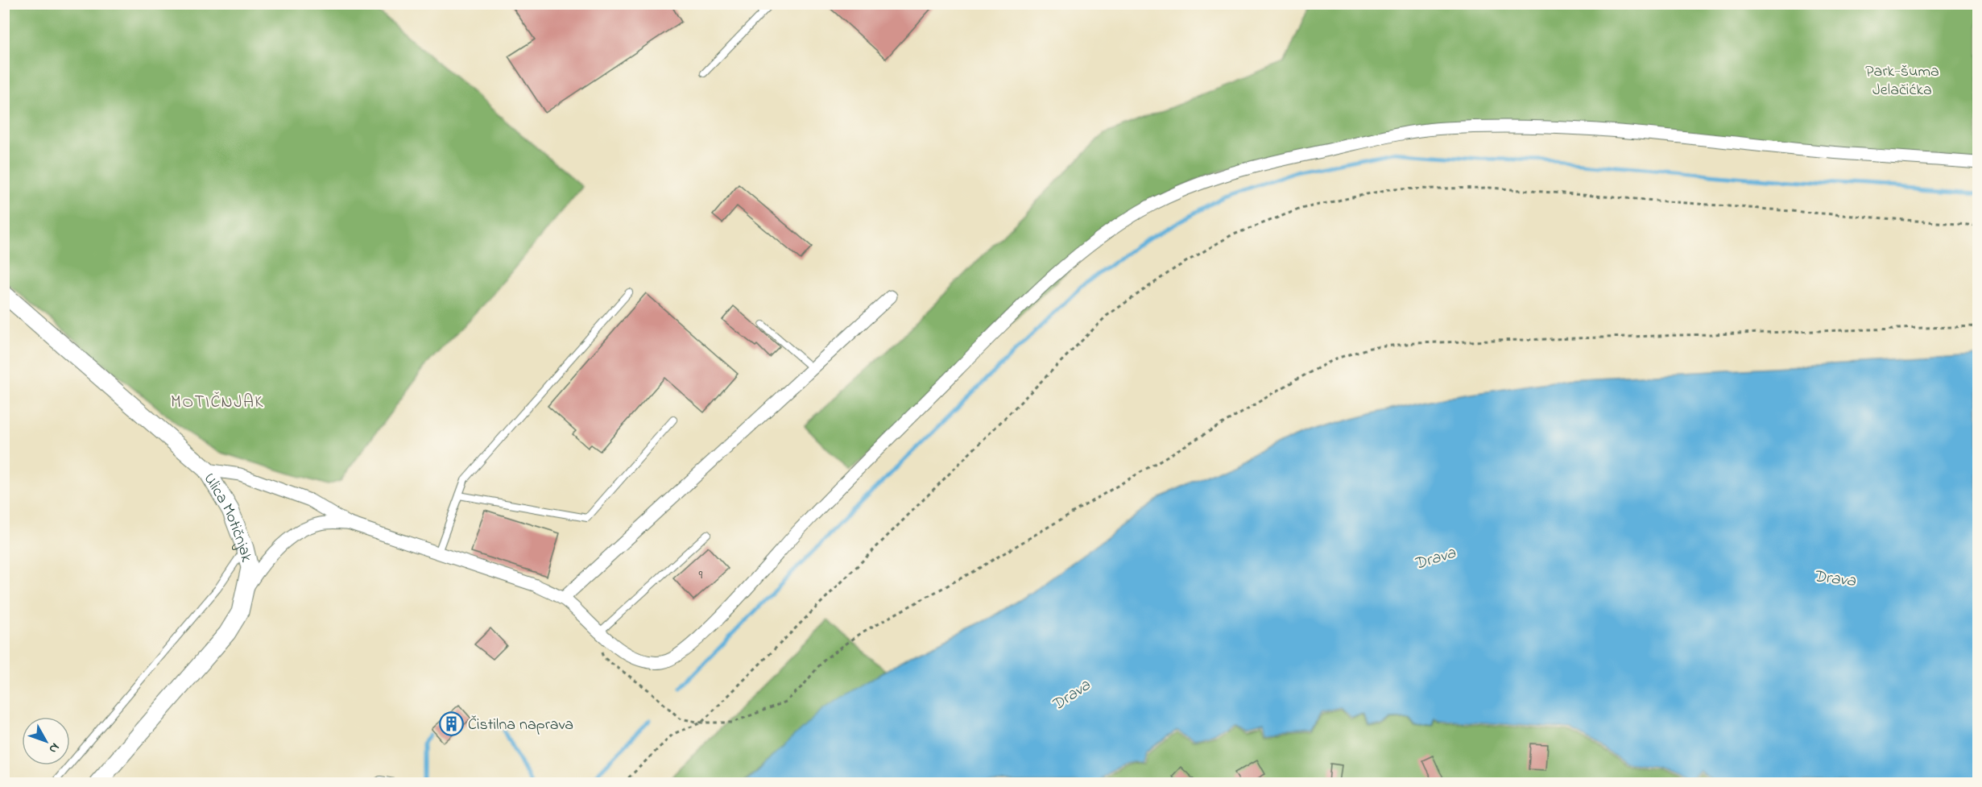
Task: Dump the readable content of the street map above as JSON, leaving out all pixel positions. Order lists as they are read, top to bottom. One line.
{"streets":{"main road":["Ulica Motičnjak"]},"districts":["MOTIČNJAK"],"water":["Drava"],"parks":["Park-šuma Jelačićka"],"places":{"building":["Čistilna naprava"]},"house_numbers":["9"],"north":"bottom right"}
